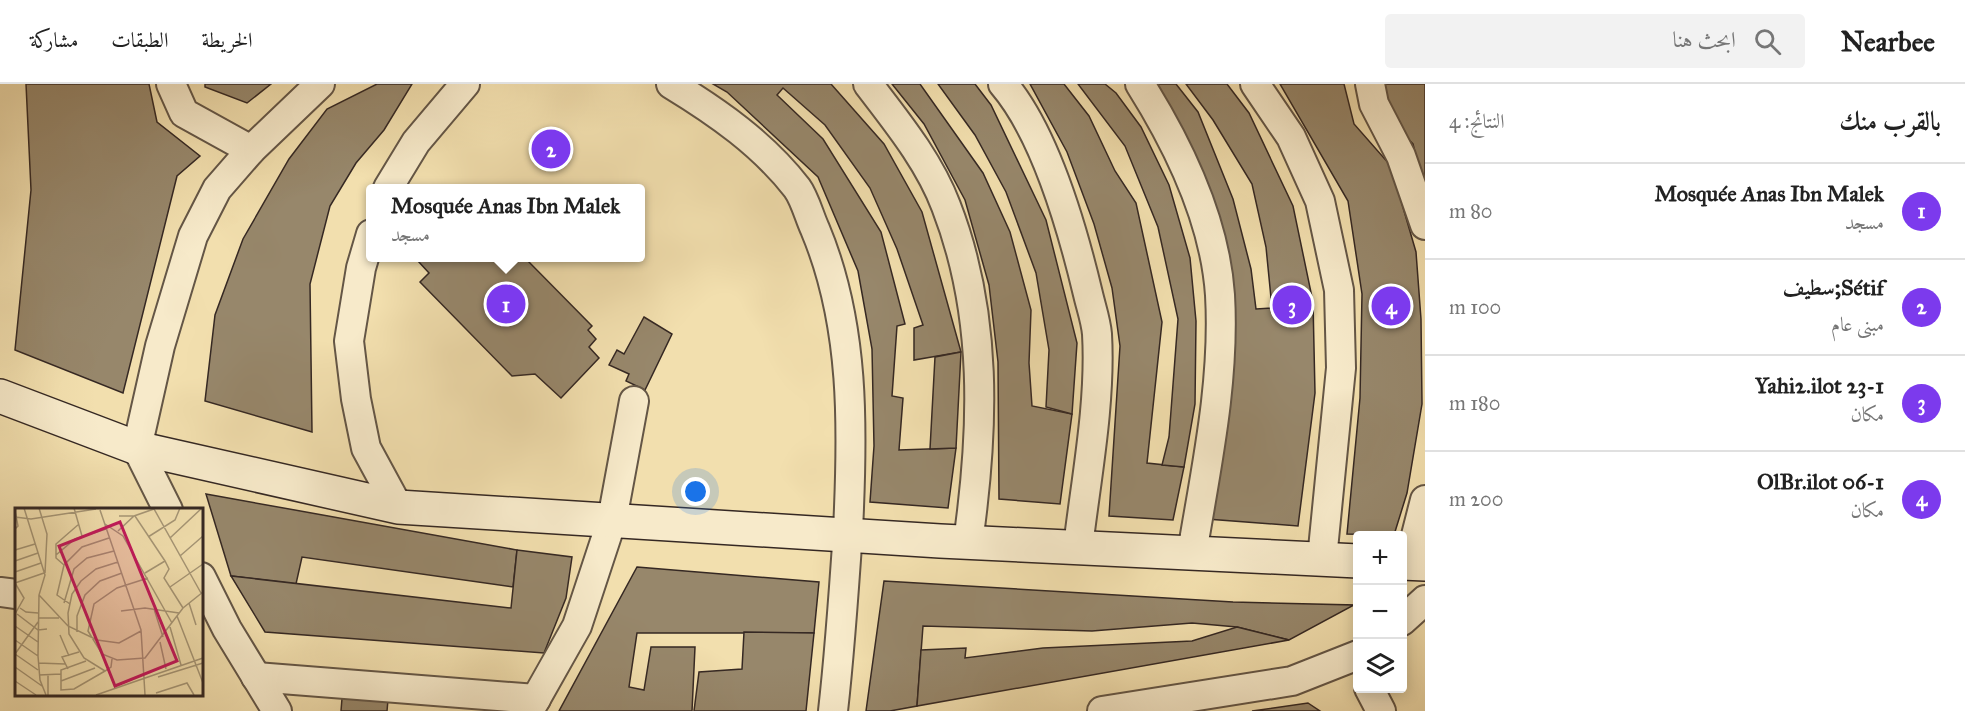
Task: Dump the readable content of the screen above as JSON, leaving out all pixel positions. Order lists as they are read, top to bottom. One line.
{"page":{"header":"Nearbee","search":"ابحث هنا","nav":["الخريطة","الطبقات","مشاركة"],"heading":["بالقرب منك","النتائج: 4"],"pins":["2","1","3","4"],"list":[{"mark":"1","name":"Mosquée Anas Ibn Malek","note":"مسجد","value":"80 m"},{"mark":"2","name":"Sétif;سطيف","note":"مبنى عام","value":"100 m"},{"mark":"3","name":"Yahi2.ilot 23-1","note":"مكان","value":"180 m"},{"mark":"4","name":"OlBr.ilot 06-1","note":"مكان","value":"200 m"}],"popup":["Mosquée Anas Ibn Malek","مسجد"],"map_buttons":["+","−"]}}
